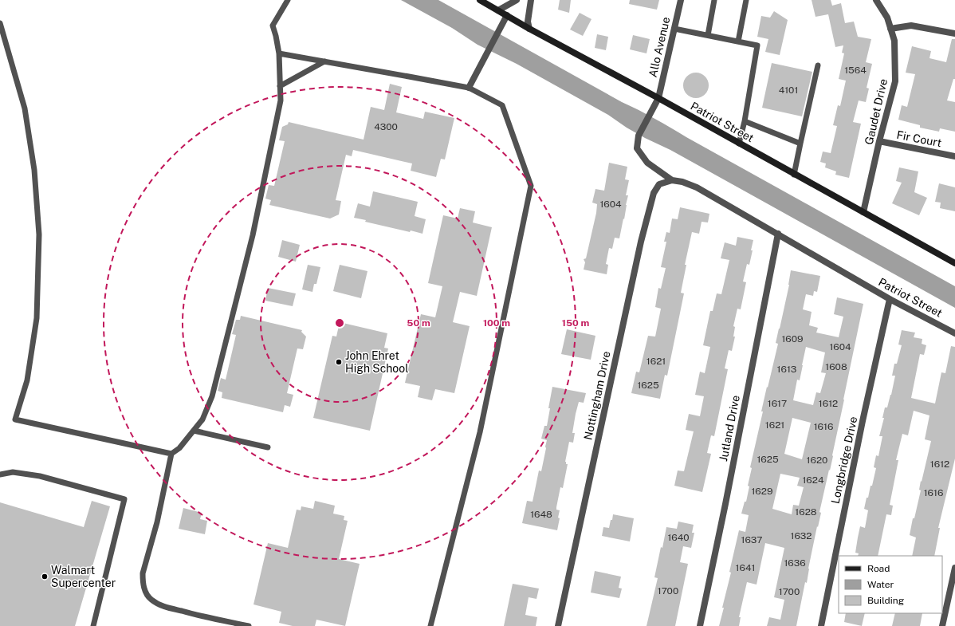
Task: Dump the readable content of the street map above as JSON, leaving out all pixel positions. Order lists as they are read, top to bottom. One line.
{"streets":{"main road":["Patriot Street"],"street":["Allo Avenue","Gaudet Drive","Fir Court","Nottingham Drive","Jutland Drive","Longbridge Drive"]},"crossings":[["Allo Avenue","Patriot Street"],["Allo Avenue","Nottingham Drive"],["Gaudet Drive","Patriot Street"],["Gaudet Drive","Fir Court"],["Patriot Street","Nottingham Drive"],["Patriot Street","Jutland Drive"],["Patriot Street","Longbridge Drive"]],"places":["John Ehret High School","Walmart Supercenter"],"house_numbers":["1564","4101","4300","1604","1609","1604","1621","1608","1613","1625","1617","1612","1621","1616","1625","1620","1612","1624","1629","1616","1628","1648","1632","1640","1637","1636","1641","1700","1700"],"legend":["Road","Water","Building"],"rings":["50 m","100 m","150 m"]}
